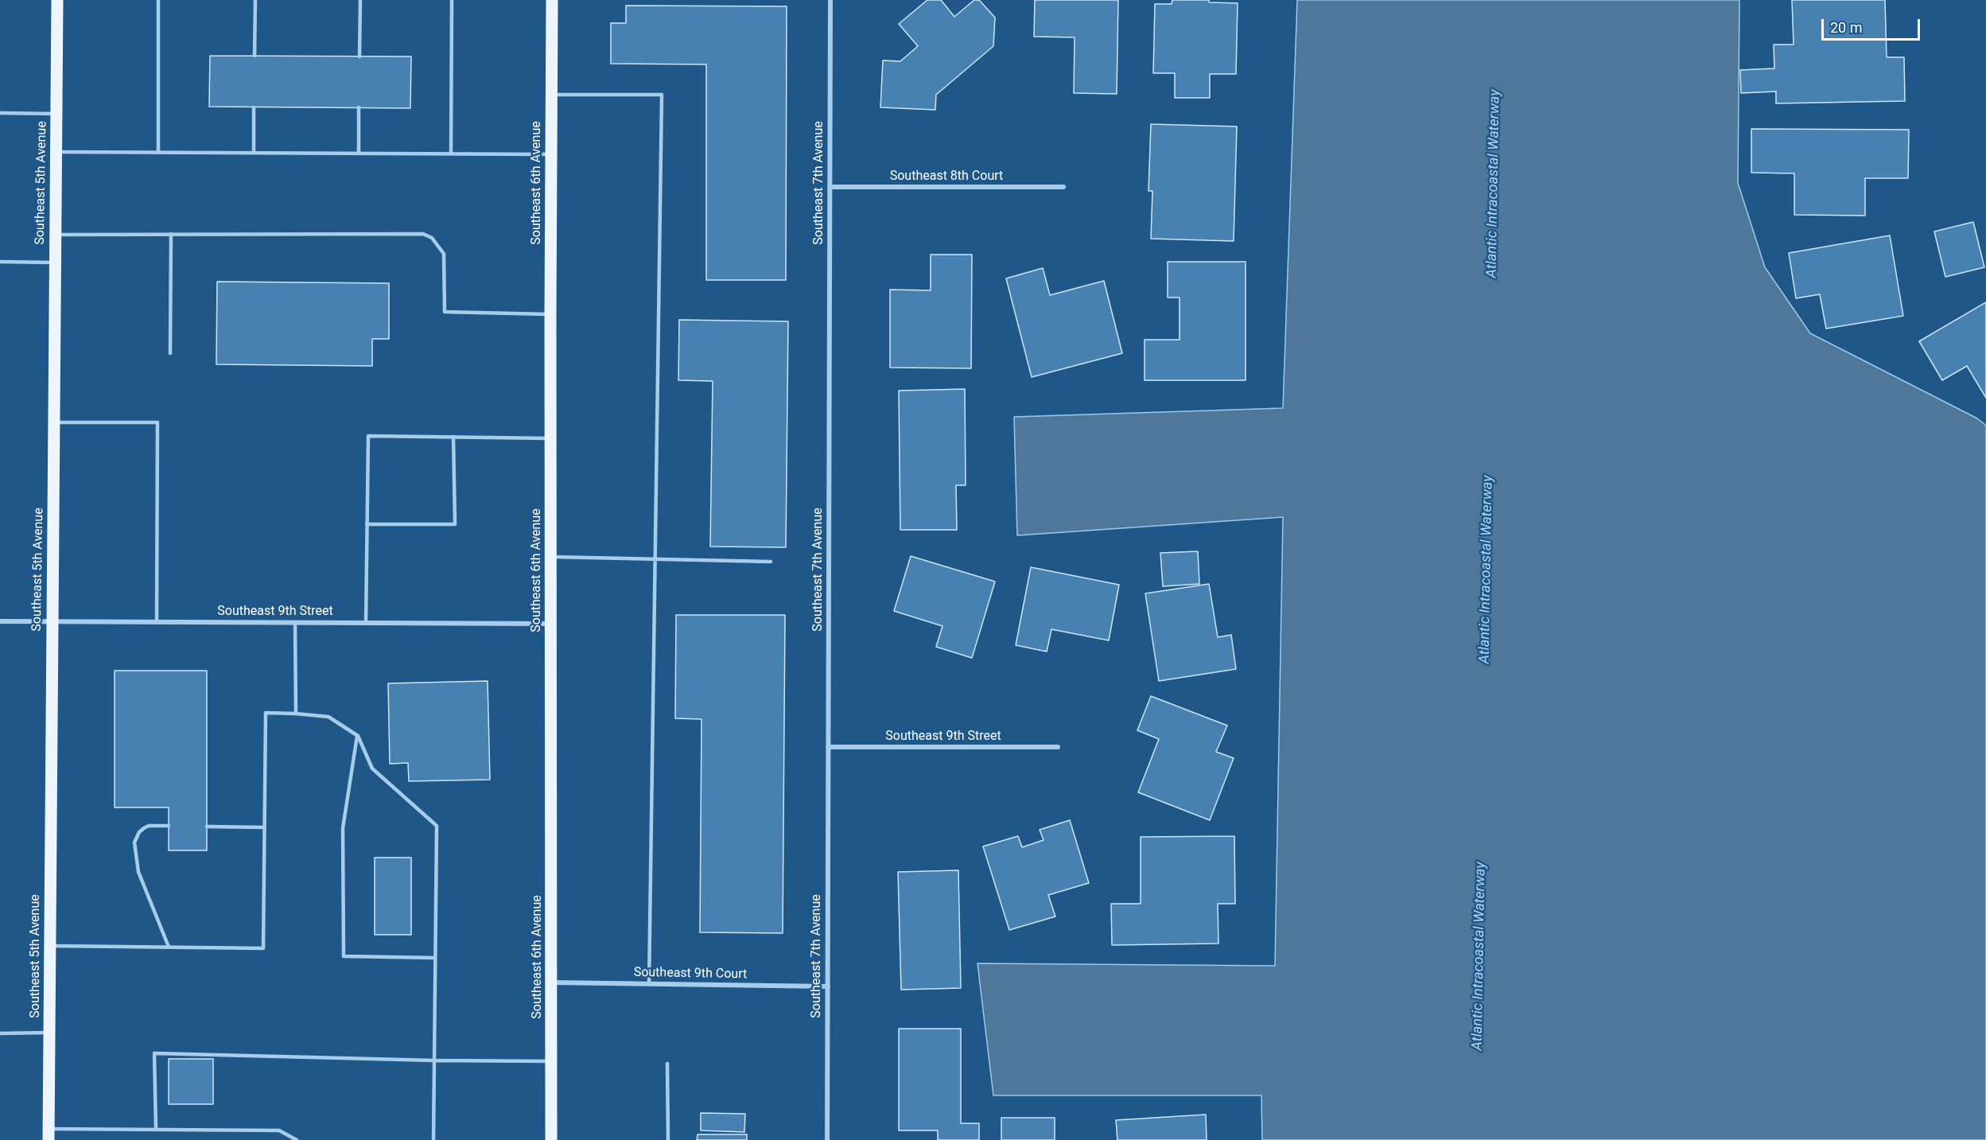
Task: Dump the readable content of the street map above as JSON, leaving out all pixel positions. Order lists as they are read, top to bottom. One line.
{"streets":{"main road":["Southeast 5th Avenue","Southeast 6th Avenue"],"street":["Southeast 8th Court","Southeast 7th Avenue","Southeast 9th Street","Southeast 9th Court"]},"crossings":[["Southeast 8th Court","Southeast 7th Avenue"],["Southeast 5th Avenue","Southeast 9th Street"],["Southeast 6th Avenue","Southeast 9th Street"],["Southeast 6th Avenue","Southeast 9th Court"],["Southeast 7th Avenue","Southeast 9th Street"],["Southeast 7th Avenue","Southeast 9th Court"]],"water":["Atlantic Intracoastal Waterway"],"scale_bar":"20 m"}
